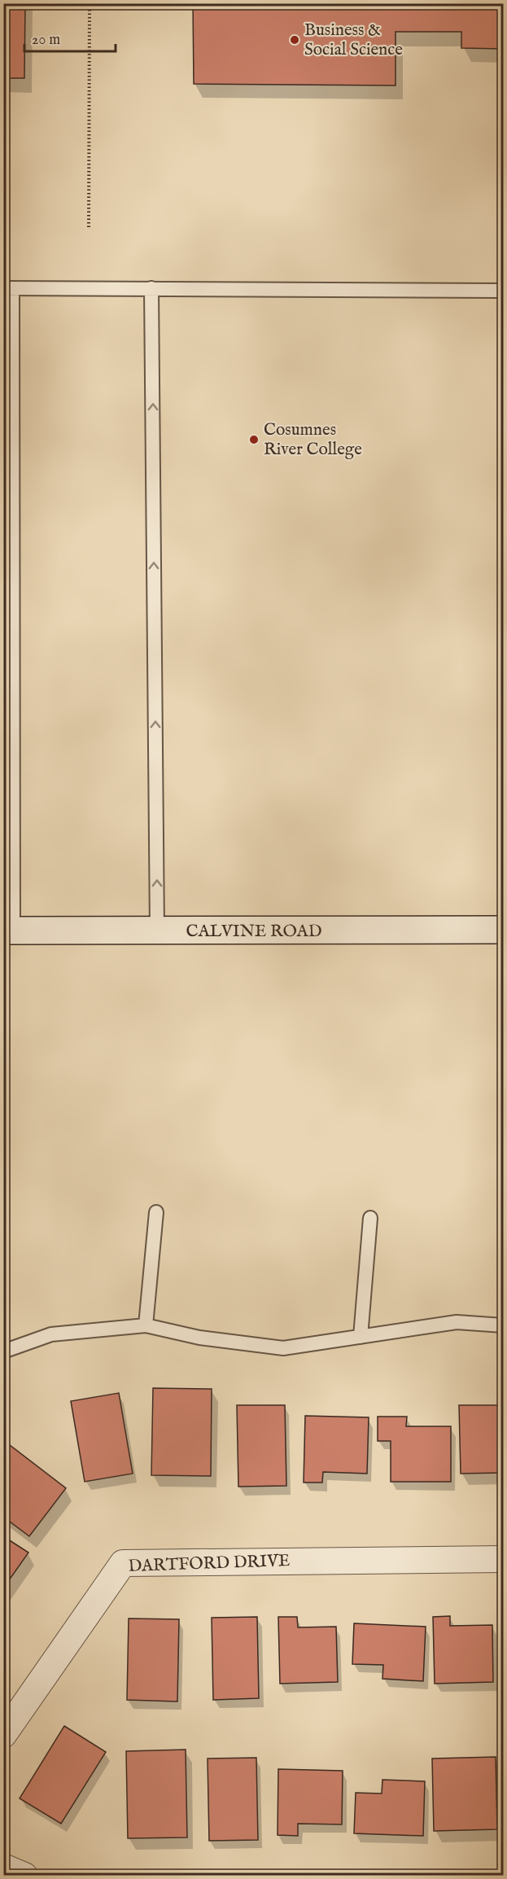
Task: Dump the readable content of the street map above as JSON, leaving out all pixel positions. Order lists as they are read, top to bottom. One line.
{"streets":{"street":["CALVINE ROAD","DARTFORD DRIVE"]},"places":["Business & Social Science","Cosumnes River College"],"scale_bar":"20 m"}
